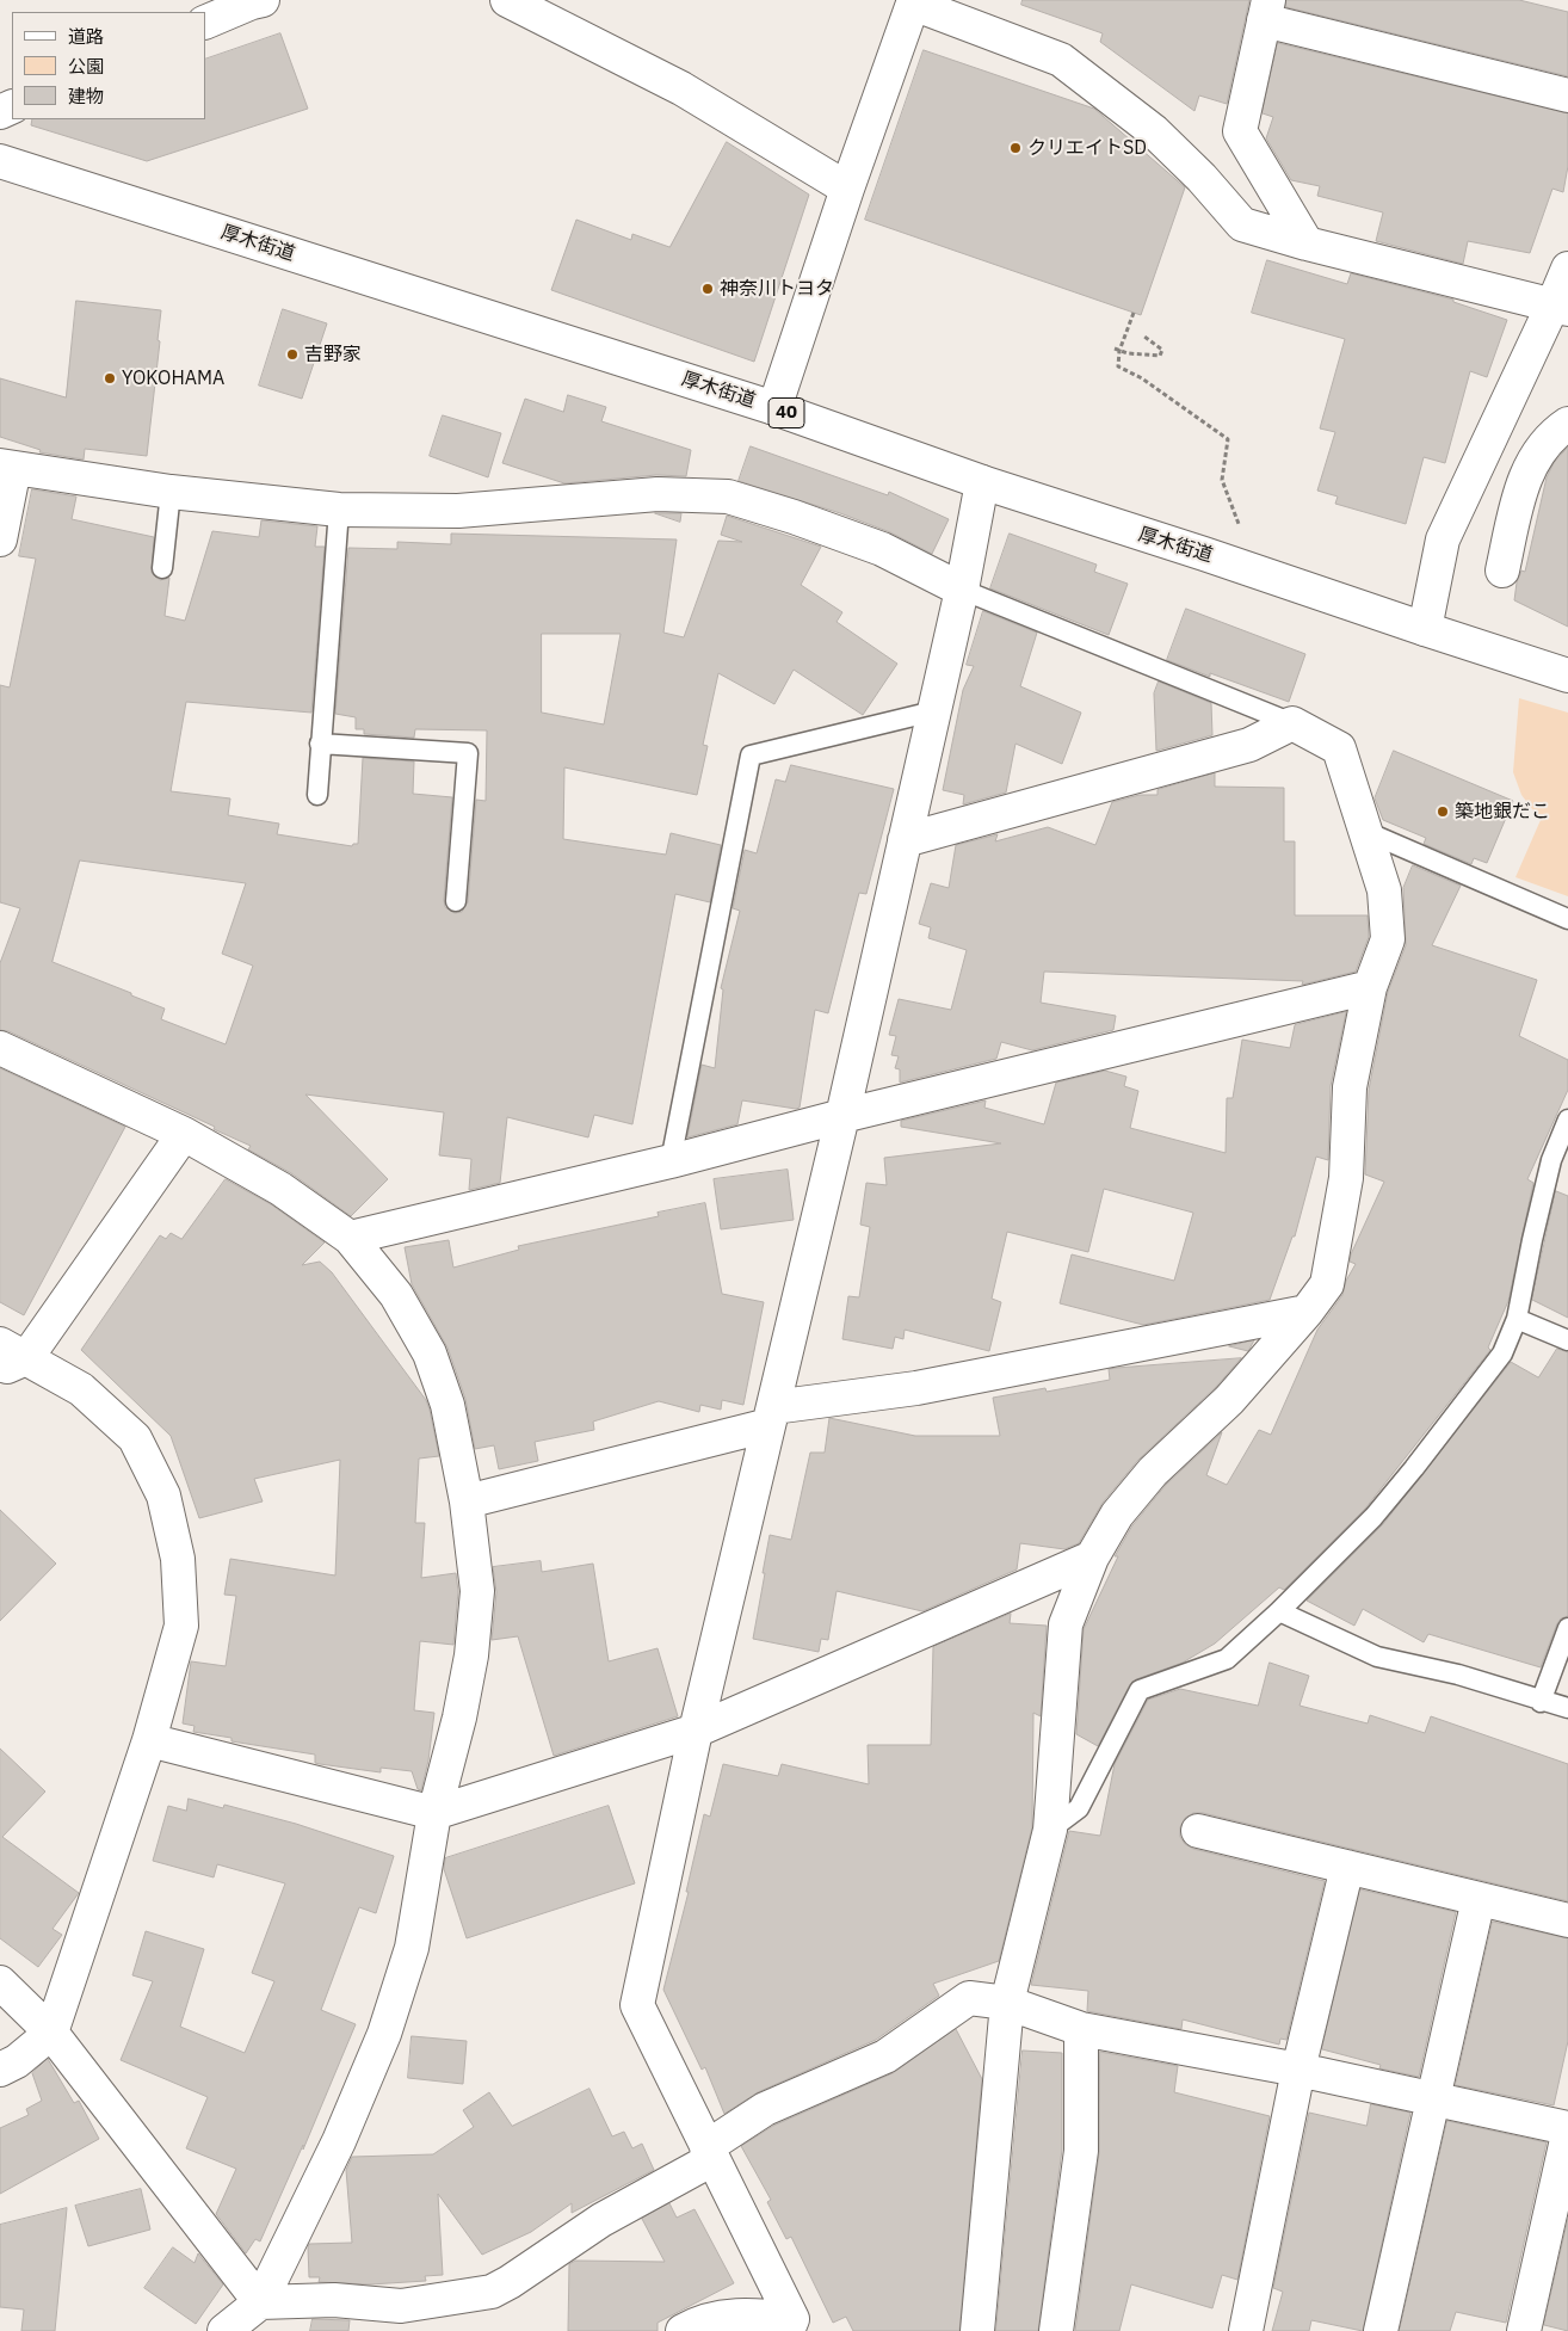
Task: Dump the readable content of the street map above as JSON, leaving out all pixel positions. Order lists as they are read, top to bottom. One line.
{"streets":{"street":["厚木街道","40"]},"places":["クリエイトSD","神奈川トヨタ","吉野家","YOKOHAMA","築地銀だこ"],"legend":["道路","公園","建物"]}
